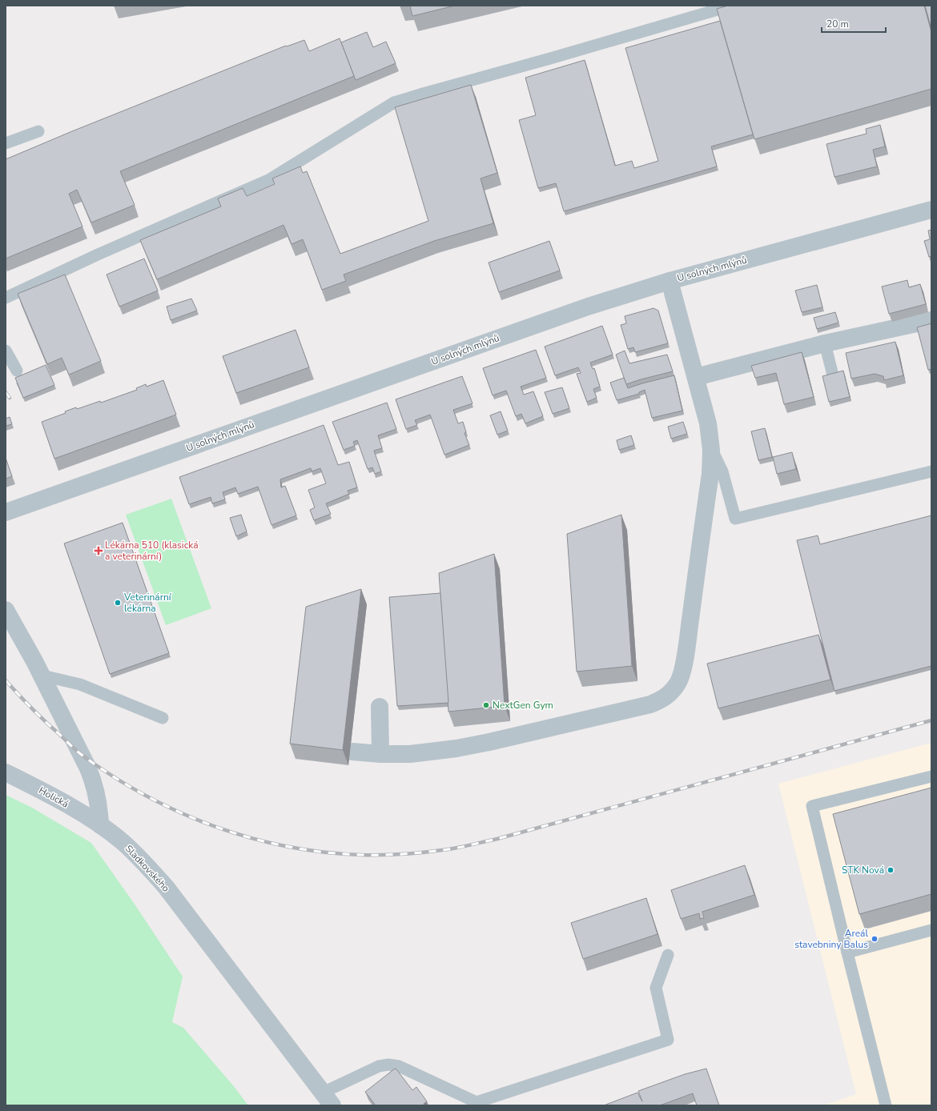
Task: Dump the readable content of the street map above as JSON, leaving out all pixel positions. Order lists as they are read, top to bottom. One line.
{"streets":{"street":["U solných mlýnů","Holická","Sladkovského"]},"crossings":[["Holická","Sladkovského"]],"places":{"health":["Lékárna 510 (klasická a veterinární)"],"other":["Veterinární lékárna","NextGen Gym","STK Nová","Areál stavebniny Balus"]},"scale_bar":"20 m"}
